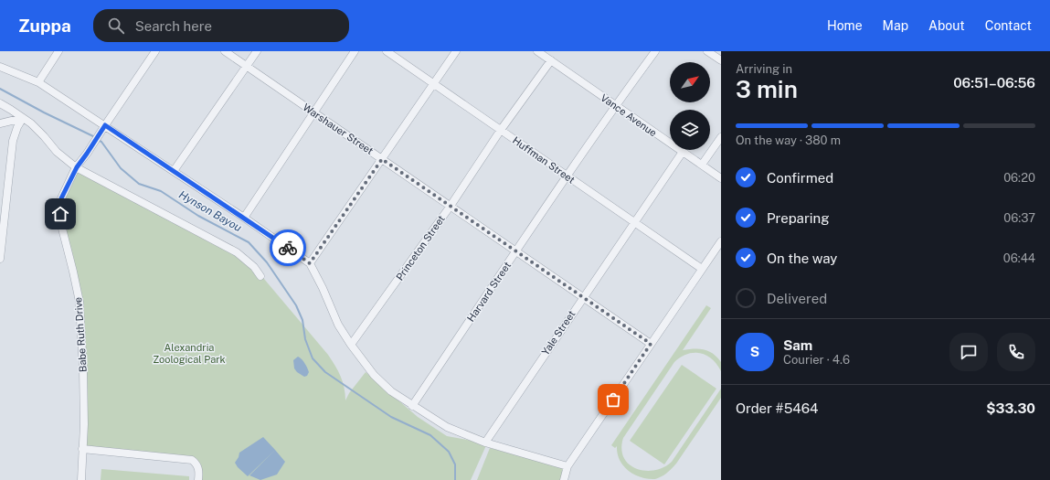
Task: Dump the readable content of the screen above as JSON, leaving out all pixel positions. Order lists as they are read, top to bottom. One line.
{"streets":{"street":["Vance Avenue","Warshauer Street","Huffman Street","Princeton Street","Harvard Street","Yale Street","Babe Ruth Drive"]},"crossings":[["Vance Avenue","Princeton Street"],["Vance Avenue","Harvard Street"],["Vance Avenue","Yale Street"],["Warshauer Street","Princeton Street"],["Warshauer Street","Harvard Street"],["Warshauer Street","Yale Street"],["Huffman Street","Princeton Street"],["Huffman Street","Harvard Street"],["Huffman Street","Yale Street"]],"water":["Hynson Bayou"],"parks":["Alexandria Zoological Park"],"north":"top right","page":{"header":"Zuppa","search":"Search here","nav":["Home","Map","About","Contact"],"heading":["3 min","Arriving in","06:51–06:56"],"panel":["Sam","Courier · 4.6","Order #5464","$33.30"],"bar":"On the way · 380 m","list":[["Confirmed","06:20"],["Preparing","06:37"],["On the way","06:44"],"Delivered"],"round":"S"}}
